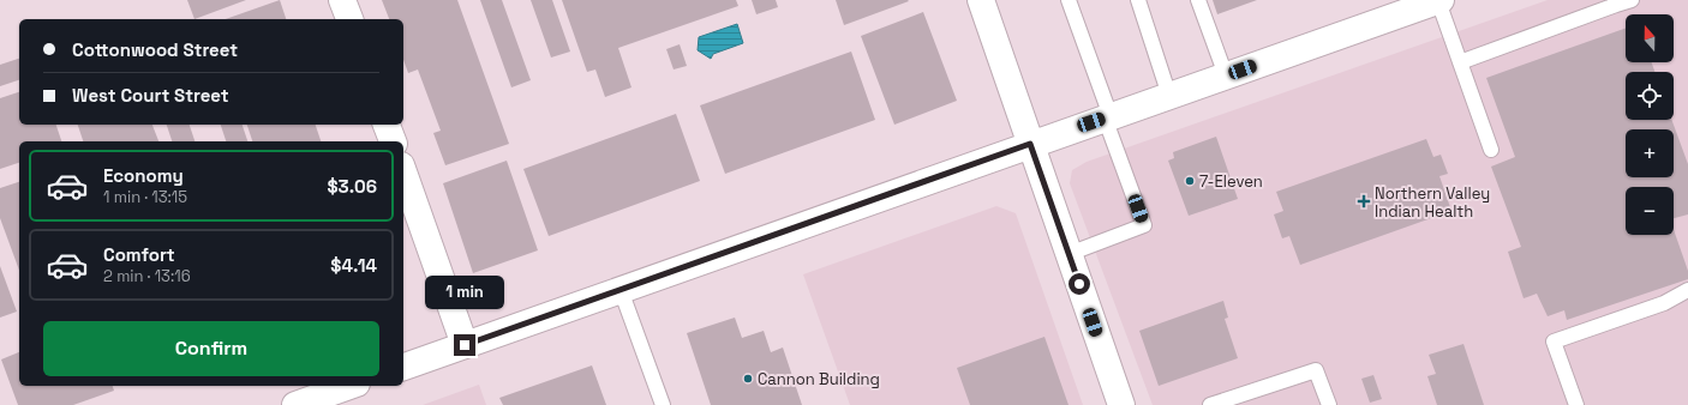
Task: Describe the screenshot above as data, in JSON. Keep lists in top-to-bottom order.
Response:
{
  "places": {
    "other": ["7-Eleven", "Cannon Building"],
    "health": ["Northern Valley Indian Health"]
  },
  "north": "top",
  "page": {
    "map_buttons": ["+", "−"],
    "banner": ["Cottonwood Street", "West Court Street"],
    "list": [
      {
        "name": "Economy",
        "note": "1 min · 13:15",
        "value": "$3.06"
      },
      {
        "name": "Comfort",
        "note": "2 min · 13:16",
        "value": "$4.14"
      }
    ],
    "bubble": "1 min",
    "buttons": "Confirm"
  }
}
